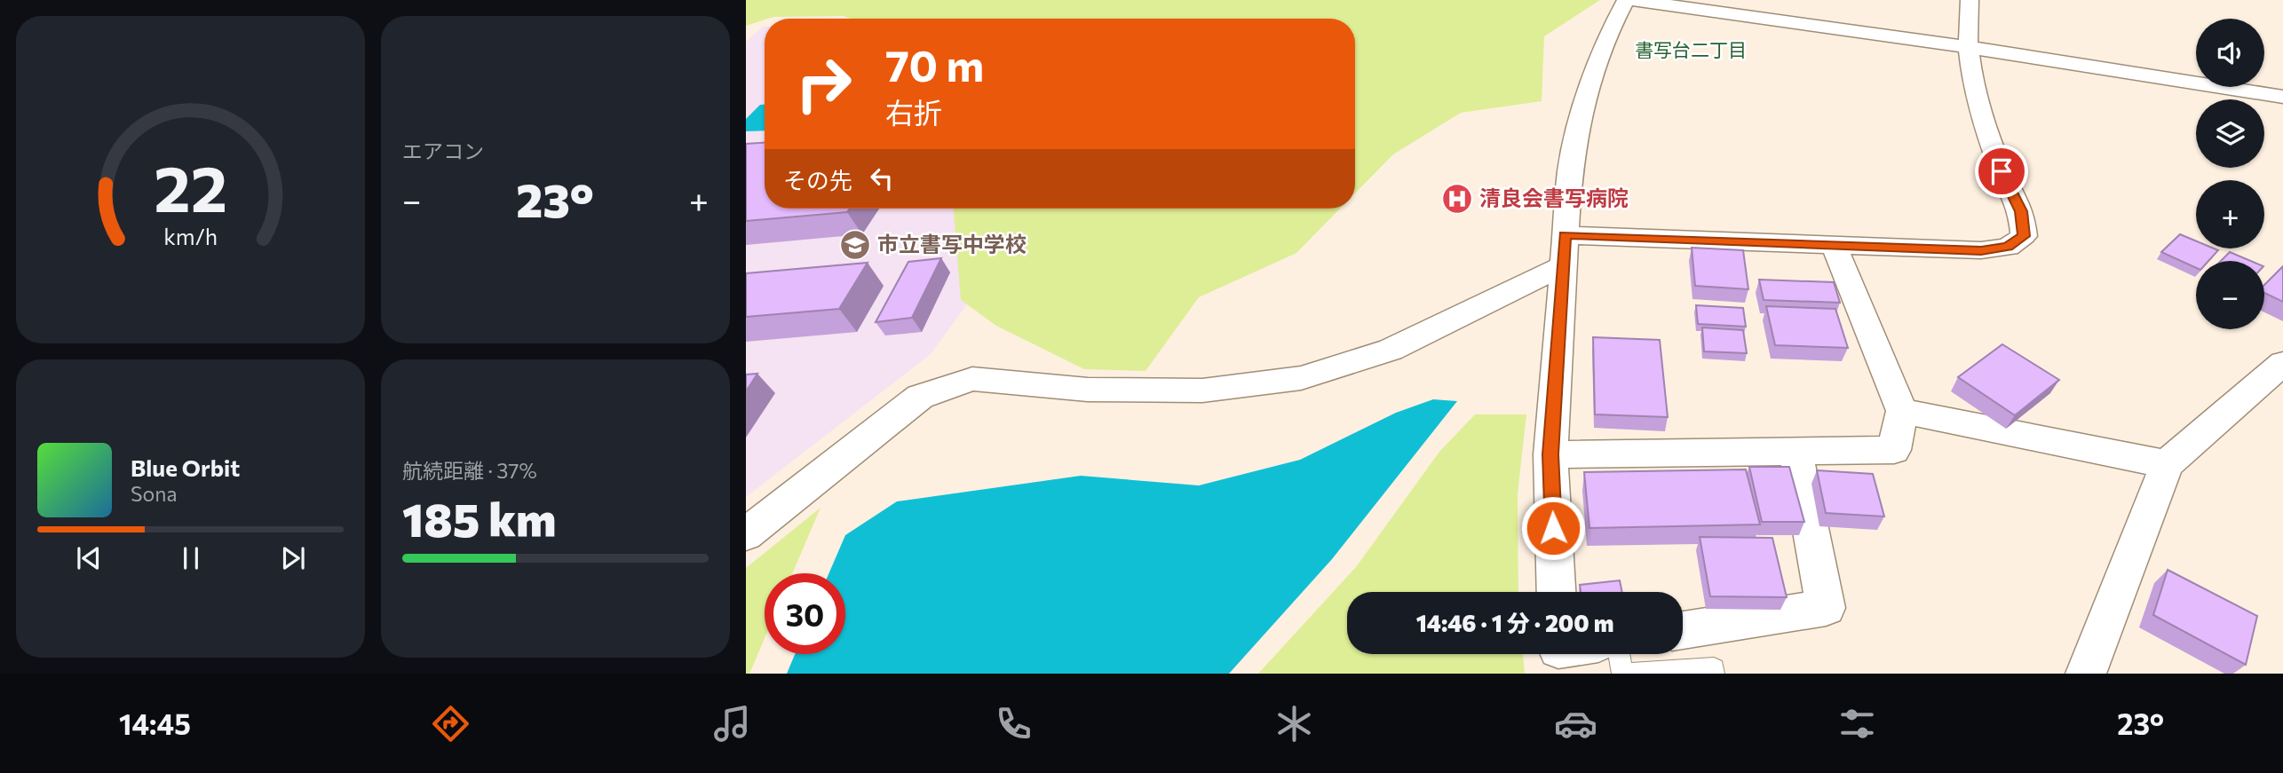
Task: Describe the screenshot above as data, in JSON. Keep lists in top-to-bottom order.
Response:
{
  "districts": ["書写台二丁目"],
  "places": {
    "hospital": ["清良会書写病院"],
    "school or university": ["市立書写中学校"]
  },
  "page": {
    "tile": [
      "エアコン",
      ["航続距離 · 37%", "185 km"]
    ],
    "map_buttons": ["+", "−"],
    "turn": ["70 m", "右折"],
    "then": "その先",
    "heat": ["−", "23°", "+"],
    "song": ["Blue Orbit", "Sona"],
    "limit": "30",
    "trip": "14:46 · 1 分 · 200 m",
    "tabs": ["14:45", "23°"],
    "gauge": ["22", "km/h"]
  }
}
